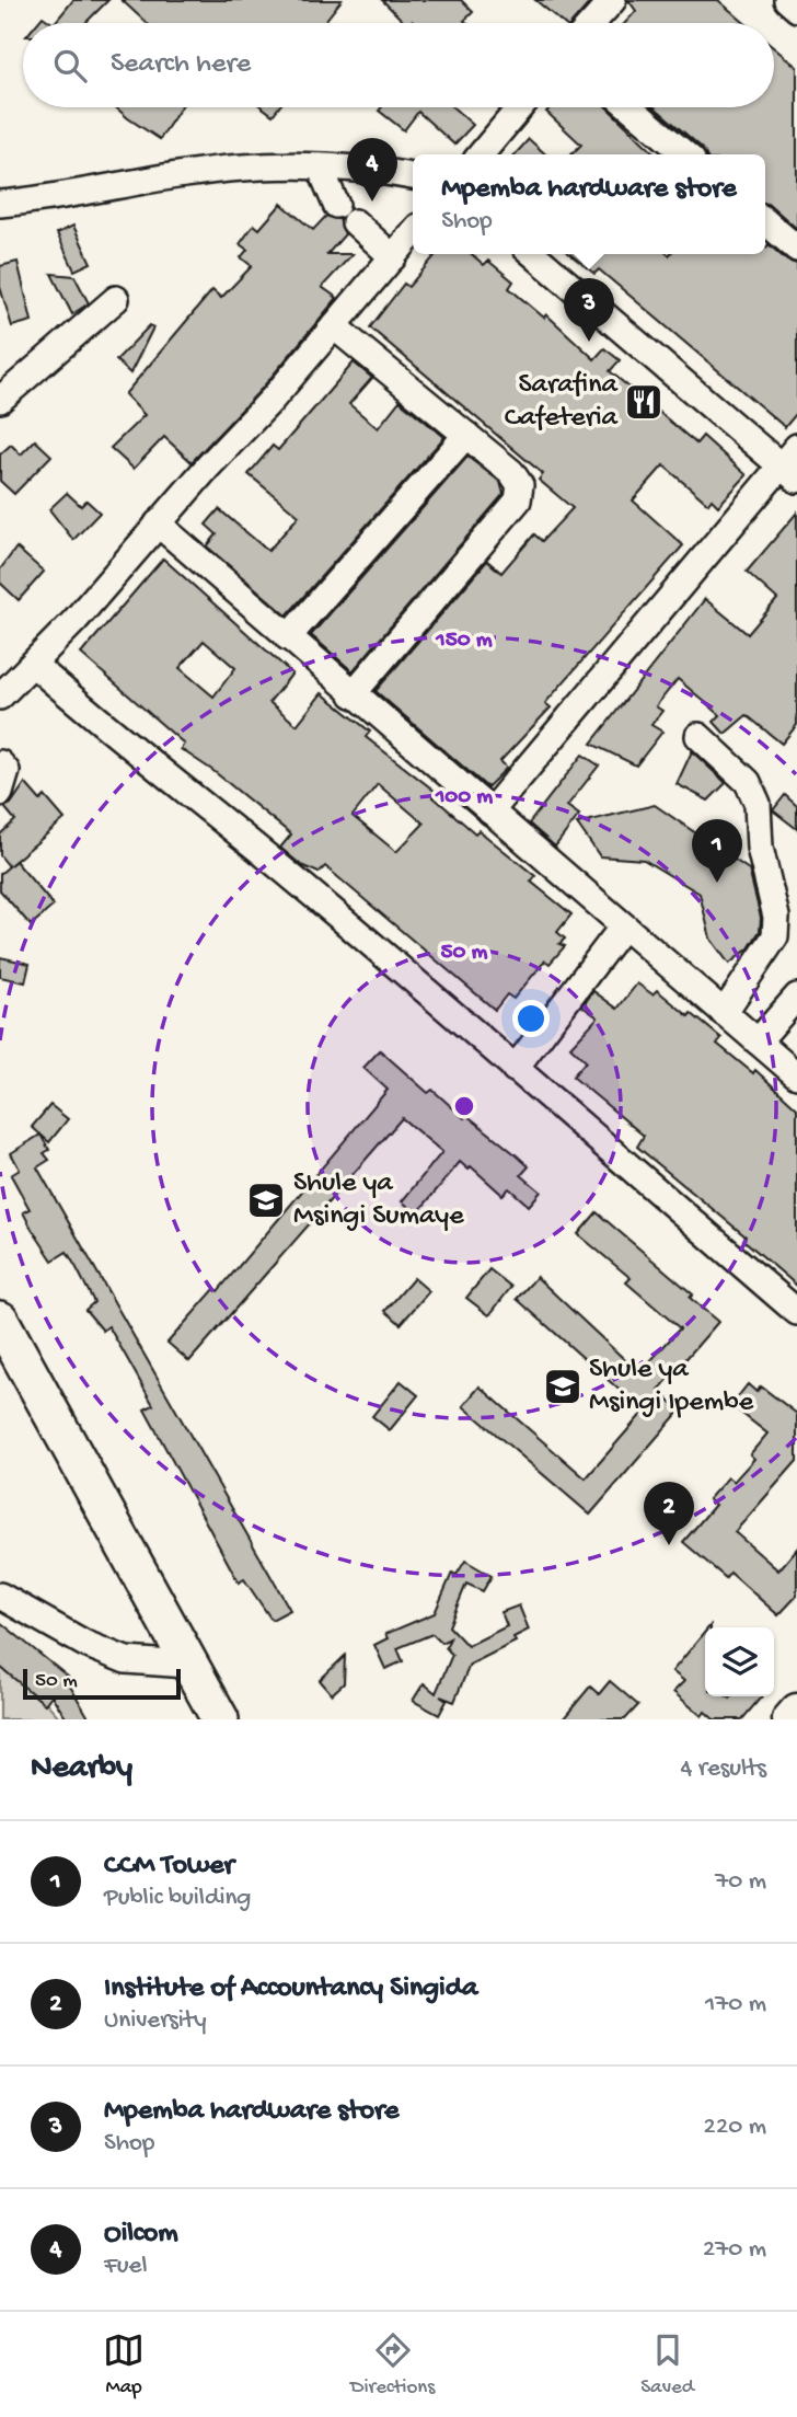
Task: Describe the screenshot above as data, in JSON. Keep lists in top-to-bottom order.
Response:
{
  "places": {
    "restaurant": ["Sarafina Cafeteria"],
    "school or university": ["Shule ya Msingi Sumaye", "Shule ya Msingi Ipembe"]
  },
  "scale_bar": "50 m",
  "page": {
    "search": "Search here",
    "pins": [
      "4",
      "3",
      "1",
      "2"
    ],
    "popup": ["Mpemba hardware store", "Shop"],
    "scale": "50 m",
    "heading": ["Nearby", "4 results"],
    "list": [
      {
        "mark": "1",
        "name": "CCM Tower",
        "note": "Public building",
        "value": "70 m"
      },
      {
        "mark": "2",
        "name": "Institute of Accountancy Singida",
        "note": "University",
        "value": "170 m"
      },
      {
        "mark": "3",
        "name": "Mpemba hardware store",
        "note": "Shop",
        "value": "220 m"
      },
      {
        "mark": "4",
        "name": "Oilcom",
        "note": "Fuel",
        "value": "270 m"
      }
    ],
    "nav": ["Map", "Directions", "Saved"]
  },
  "rings": ["150 m", "100 m", "50 m"]
}
